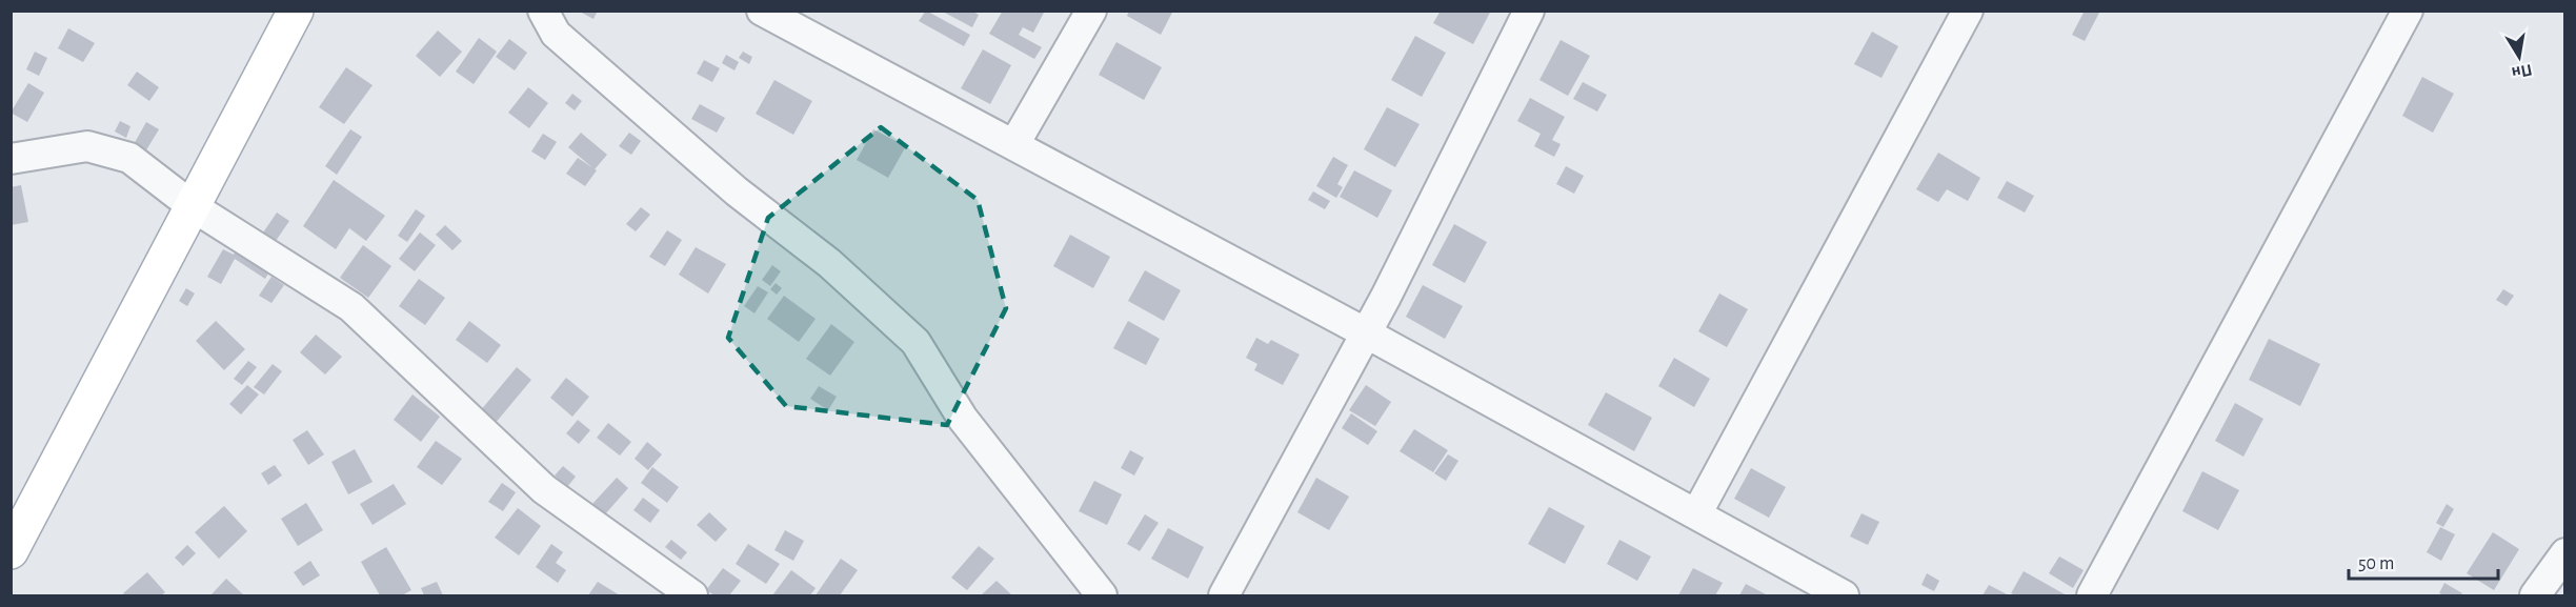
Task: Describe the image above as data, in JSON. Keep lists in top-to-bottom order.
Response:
{
  "scale_bar": "50 m",
  "north": "bottom"
}
